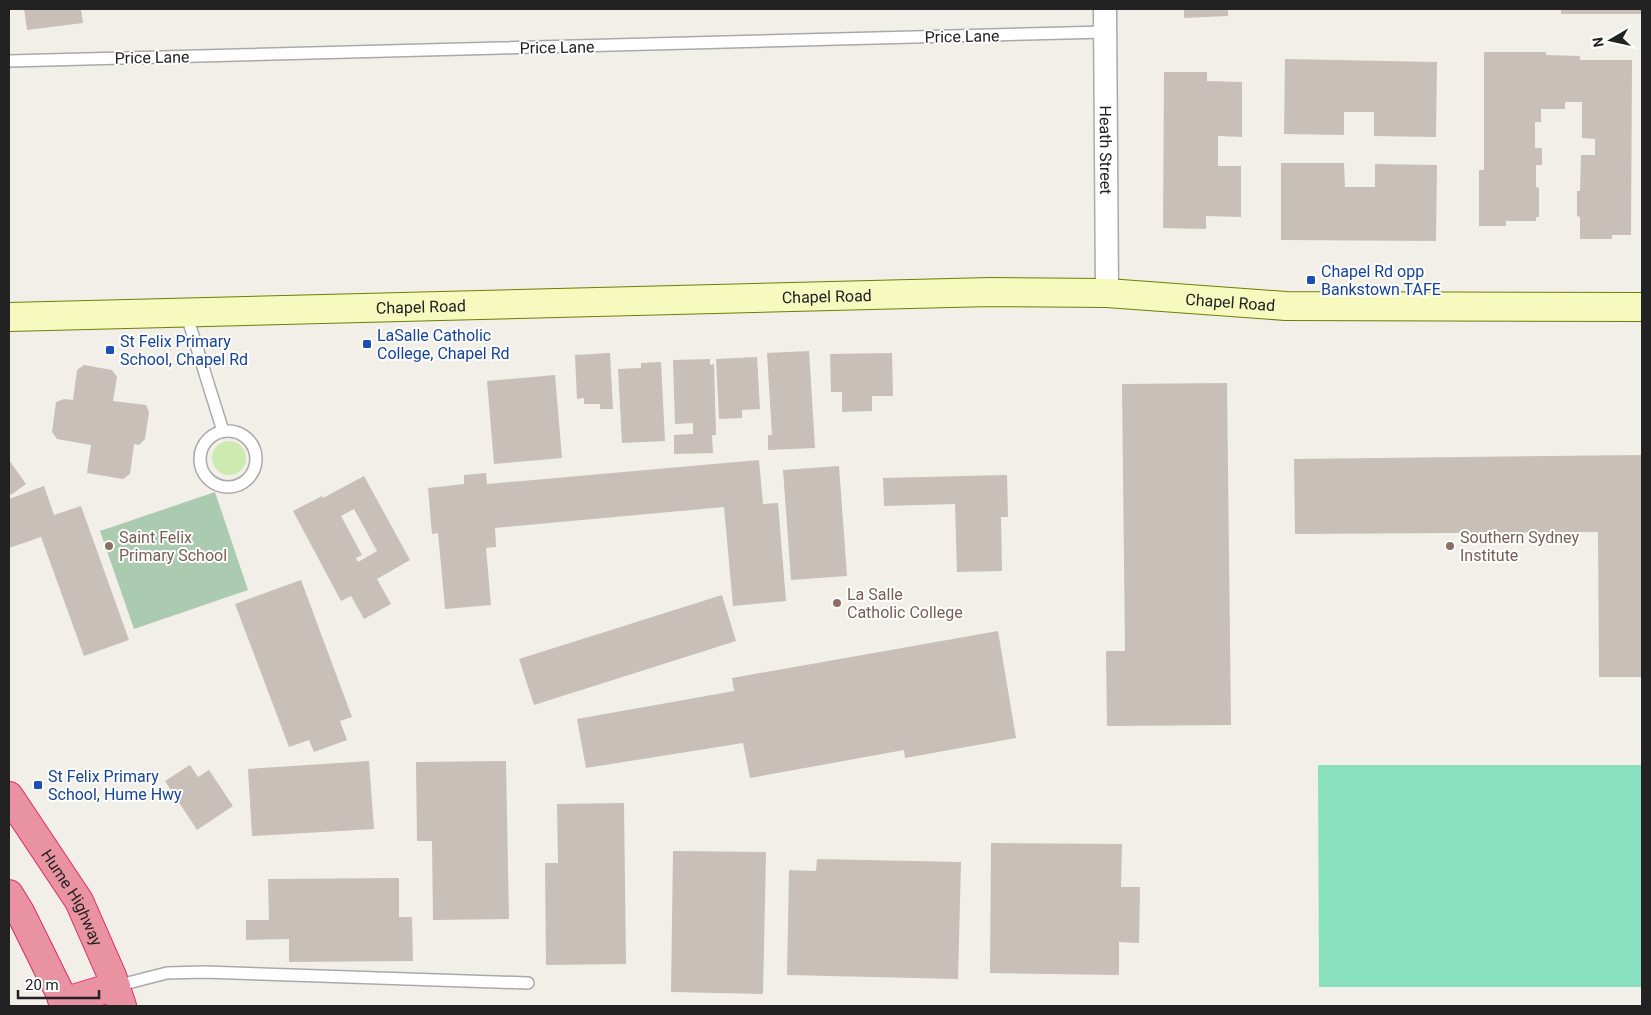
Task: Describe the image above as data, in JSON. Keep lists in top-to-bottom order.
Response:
{
  "streets": {
    "highway": ["Hume Highway"],
    "main road": ["Chapel Road"],
    "street": ["Heath Street"],
    "lane": ["Price Lane"]
  },
  "crossings": [
    ["Price Lane", "Heath Street"],
    ["Heath Street", "Chapel Road"]
  ],
  "places": {
    "transit": [
      "Chapel Rd opp Bankstown TAFE",
      "LaSalle Catholic College, Chapel Rd",
      "St Felix Primary School, Chapel Rd",
      "St Felix Primary School, Hume Hwy"
    ],
    "other": ["Saint Felix Primary School", "Southern Sydney Institute", "La Salle Catholic College"]
  },
  "scale_bar": "20 m",
  "north": "left"
}
